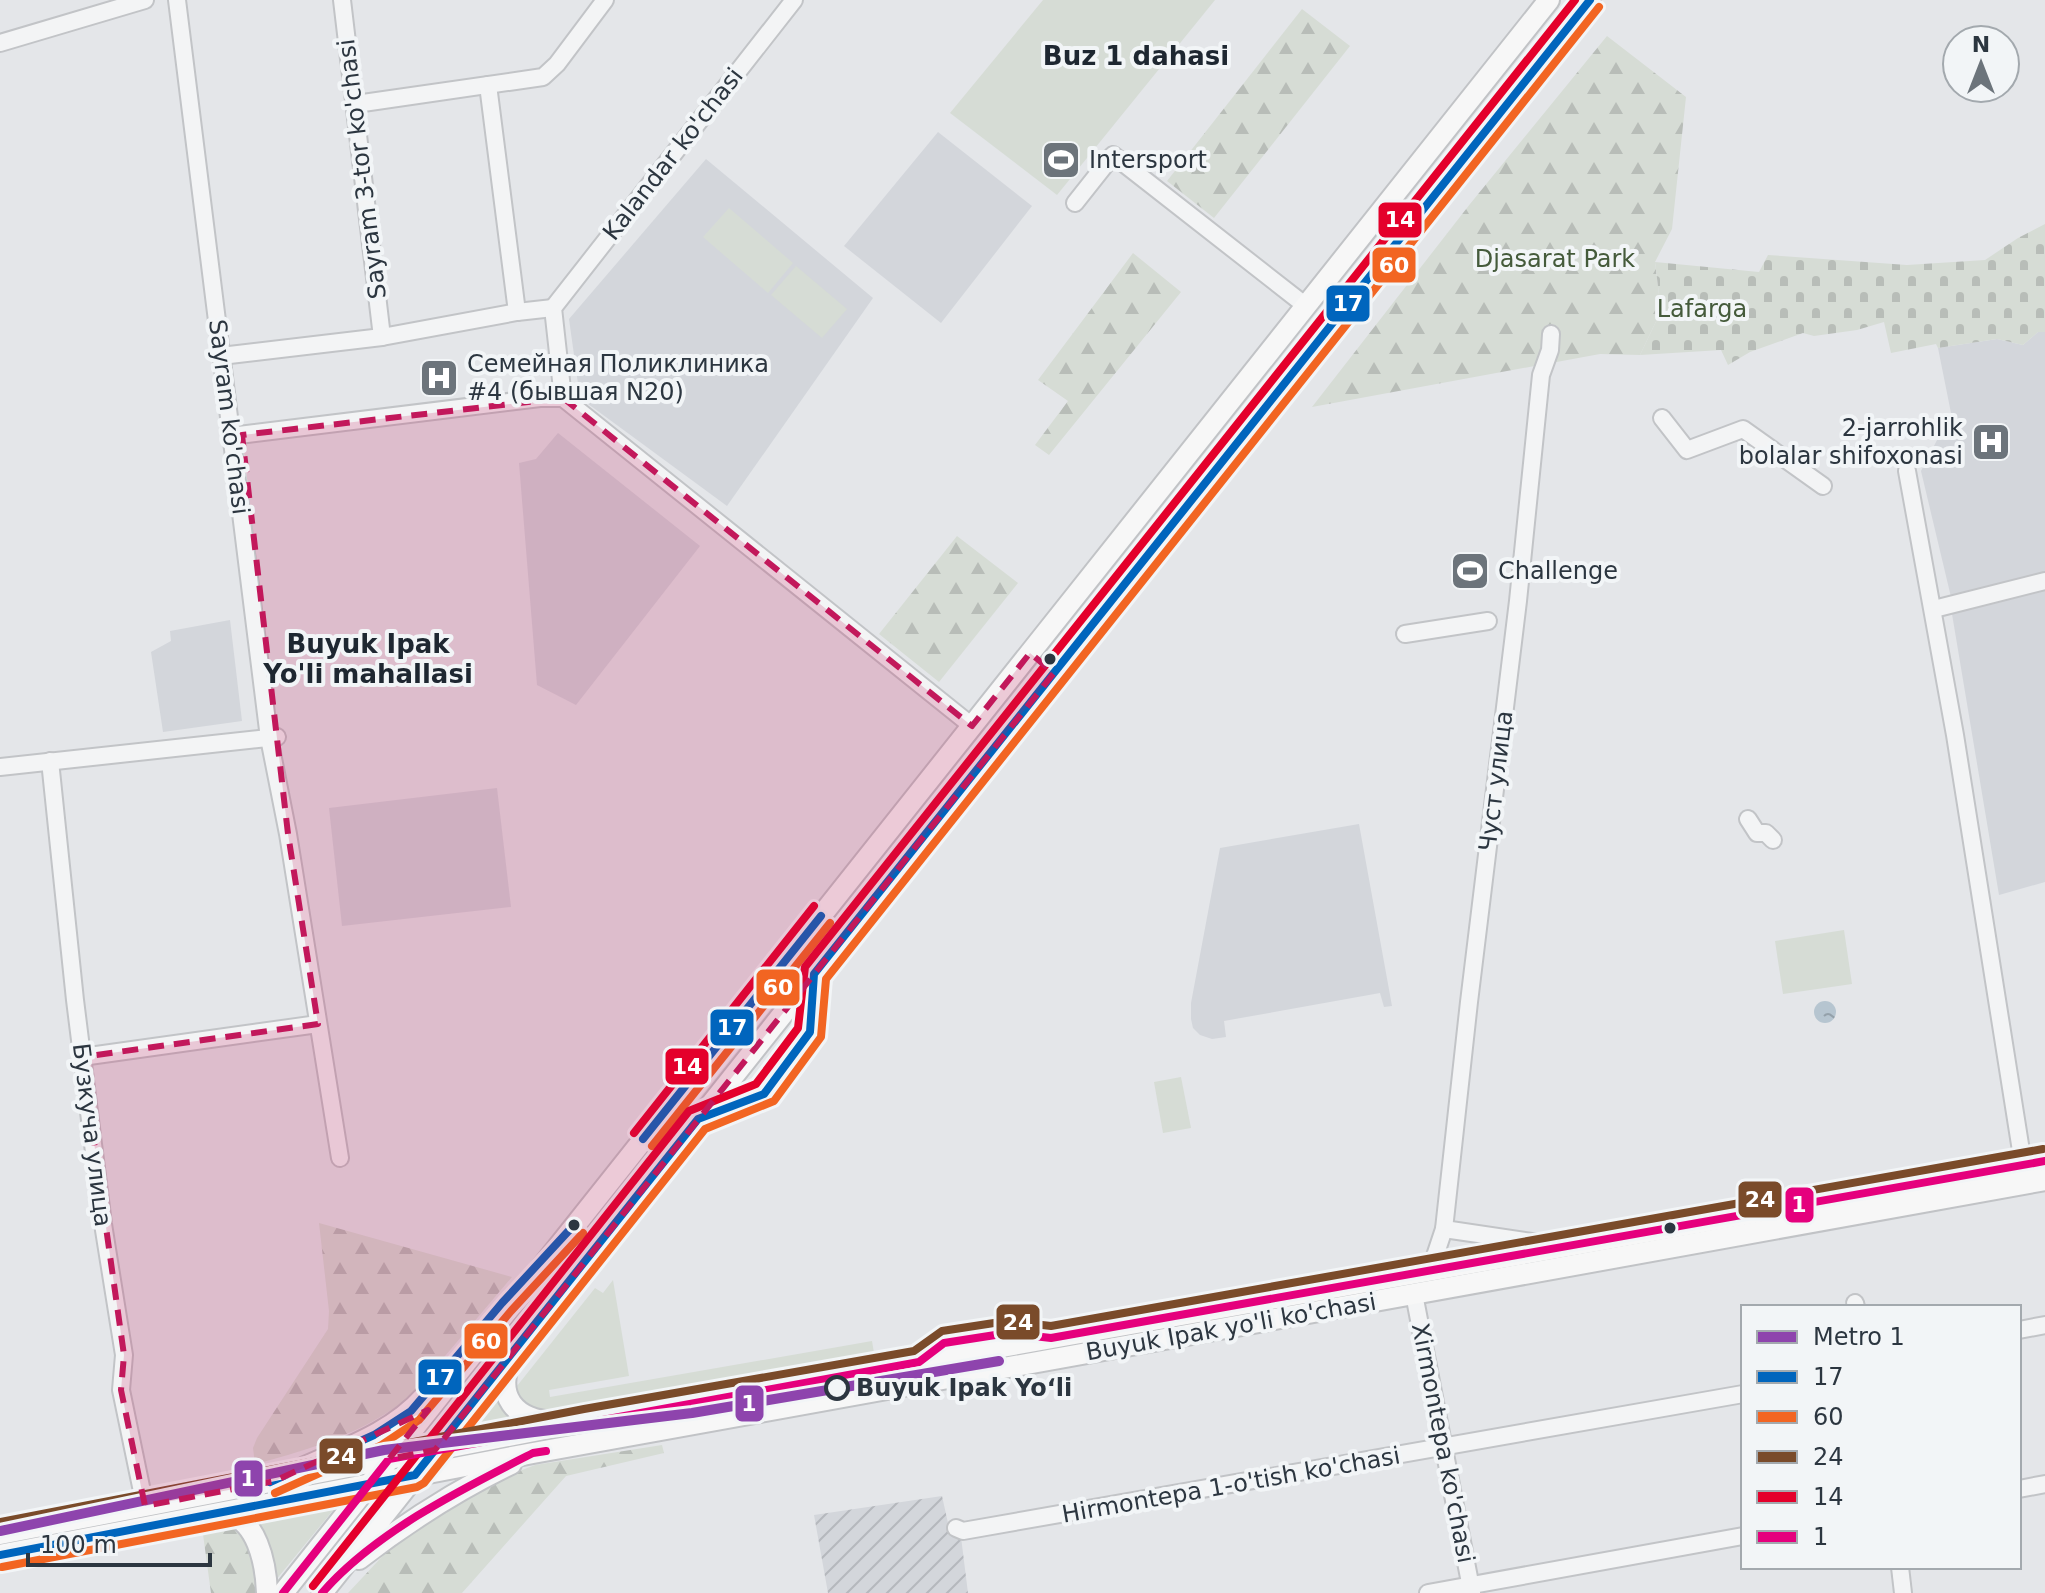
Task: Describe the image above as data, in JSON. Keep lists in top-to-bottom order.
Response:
{
  "streets": {
    "main road": ["Buyuk Ipak yo'li ko'chasi"],
    "street": [
      "Kalandar ko'chasi",
      "Sayram 3-tor ko'chasi",
      "Sayram ko'chasi",
      "Чуст улица",
      "Бузкуча улица",
      "Xirmontepa ko'chasi",
      "Hirmontepa 1-o'tish ko'chasi"
    ]
  },
  "crossings": [
    ["Чуст улица", "Buyuk Ipak yo'li ko'chasi"],
    ["Чуст улица", "Xirmontepa ko'chasi"],
    ["Buyuk Ipak yo'li ko'chasi", "Xirmontepa ko'chasi"],
    ["Xirmontepa ko'chasi", "Hirmontepa 1-o'tish ko'chasi"]
  ],
  "districts": ["Buz 1 dahasi", "Buyuk Ipak Yo'li mahallasi"],
  "parks": ["Djasarat Park", "Lafarga"],
  "places": {
    "sports": ["Intersport", "Challenge"],
    "hospital": ["Семейная Поликлиника #4 (бывшая N20)", "2-jarrohlik bolalar shifoxonasi"],
    "other": ["Buyuk Ipak Yoʻli"]
  },
  "lines": [
    "transit line 17",
    "transit line 14",
    "transit line 60",
    "transit line 24",
    "transit line 1",
    "metro line 1"
  ],
  "legend": [
    "Metro 1",
    "17",
    "60",
    "24",
    "14",
    "1"
  ],
  "scale_bar": "100 m",
  "north": "top"
}
